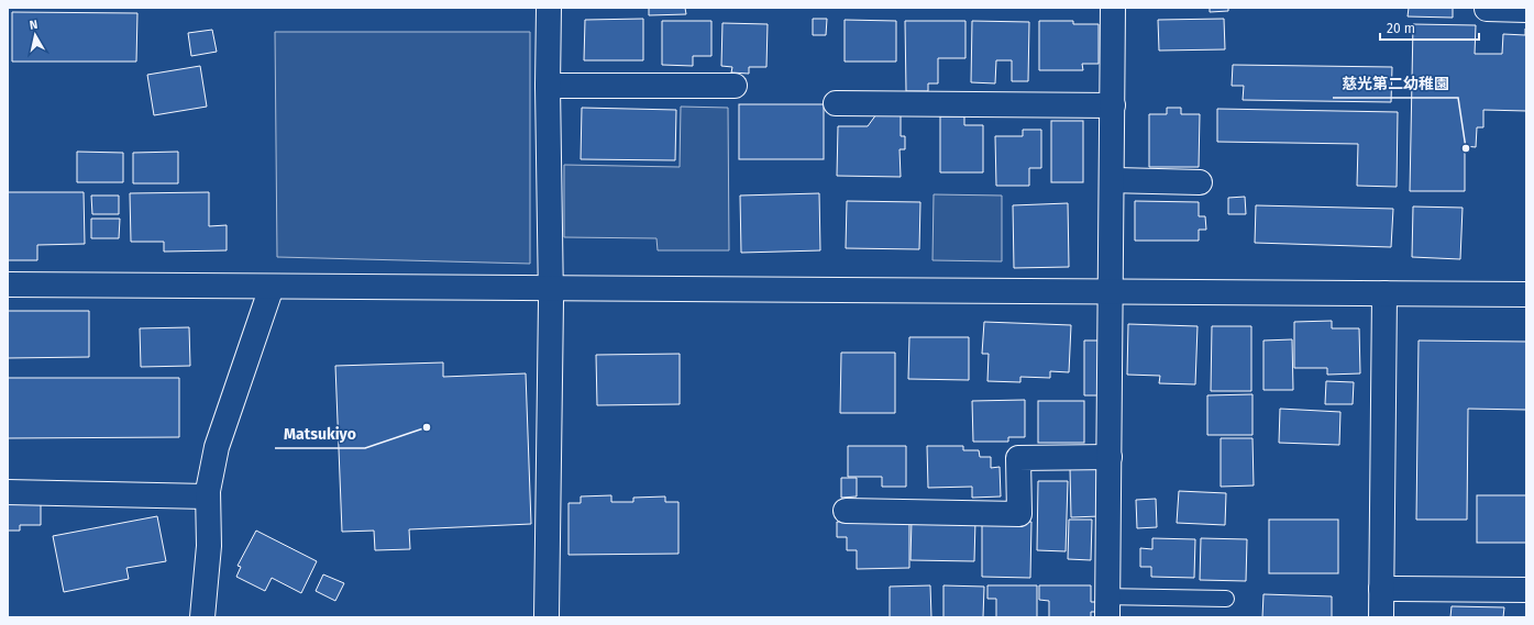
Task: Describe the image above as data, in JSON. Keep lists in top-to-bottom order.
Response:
{
  "places": ["慈光第二幼稚園", "Matsukiyo"],
  "scale_bar": "20 m",
  "north": "top"
}
